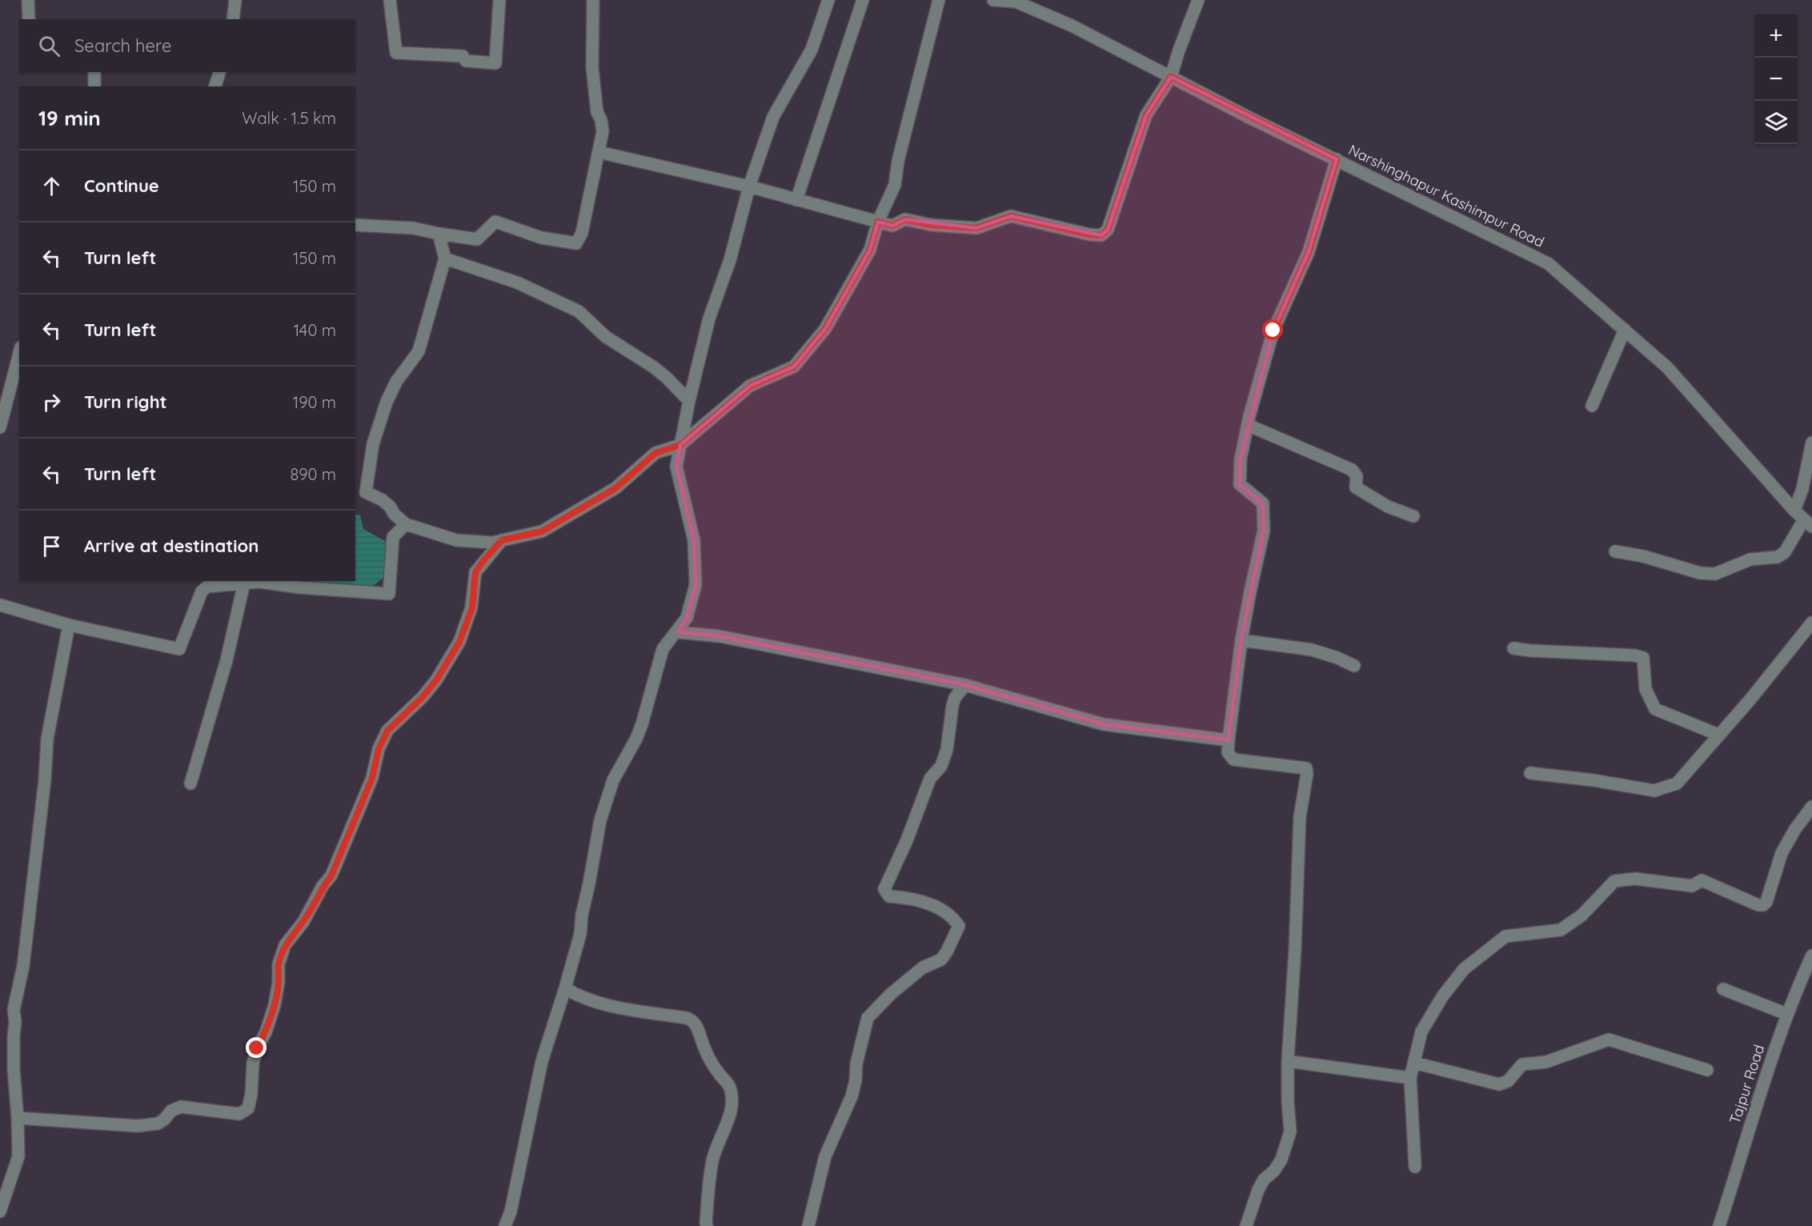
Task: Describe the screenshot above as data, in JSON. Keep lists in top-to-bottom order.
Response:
{
  "streets": {
    "street": ["Narshinghapur Kashimpur Road", "Tajpur Road"]
  },
  "page": {
    "map_buttons": ["+", "−"],
    "search": "Search here",
    "heading": ["19 min", "Walk · 1.5 km"],
    "list": [
      ["Continue", "150 m"],
      ["Turn left", "150 m"],
      ["Turn left", "140 m"],
      ["Turn right", "190 m"],
      ["Turn left", "890 m"],
      "Arrive at destination"
    ]
  }
}
